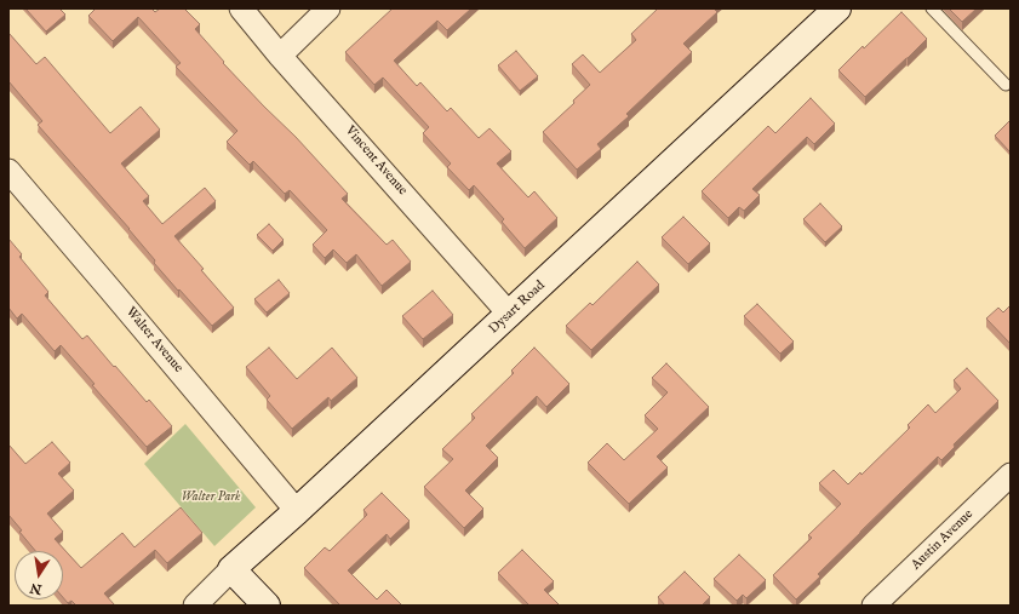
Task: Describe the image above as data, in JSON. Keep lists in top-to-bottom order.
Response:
{
  "streets": {
    "street": [
      "Vincent Avenue",
      "Dysart Road",
      "Walter Avenue",
      "Austin Avenue"
    ]
  },
  "crossings": [
    ["Vincent Avenue", "Dysart Road"],
    ["Dysart Road", "Walter Avenue"]
  ],
  "parks": ["Walter Park"],
  "north": "bottom"
}
